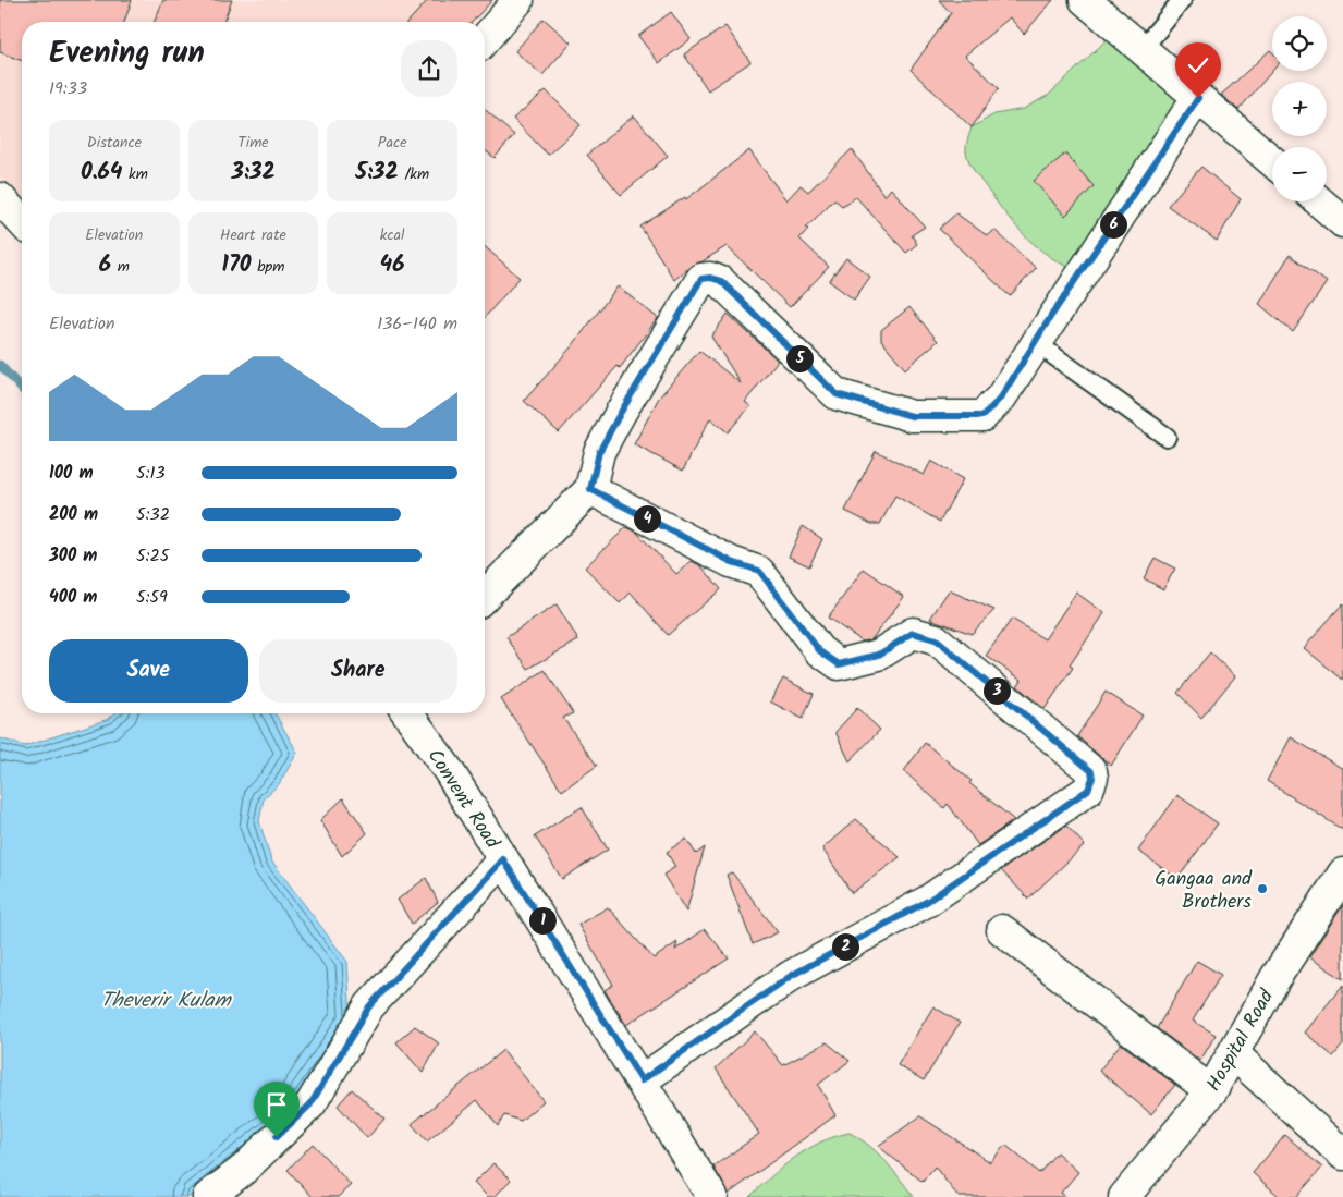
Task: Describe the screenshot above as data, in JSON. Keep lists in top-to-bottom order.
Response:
{
  "streets": {
    "street": ["Convent Road", "Hospital Road"]
  },
  "water": ["Theverir Kulam"],
  "places": ["Gangaa and Brothers"],
  "page": {
    "map_buttons": ["+", "−"],
    "heading": ["Evening run", "19:33"],
    "stats": [
      ["Distance", "0.64 km"],
      ["Time", "3:32"],
      ["Pace", "5:32 /km"],
      ["Elevation", "6 m"],
      ["Heart rate", "170 bpm"],
      ["kcal", "46"]
    ],
    "pins": [
      "6",
      "5",
      "4",
      "3",
      "1",
      "2"
    ],
    "chart": ["Elevation", "136–140 m"],
    "list": [
      {
        "name": "100 m",
        "note": "5:13"
      },
      {
        "name": "200 m",
        "note": "5:32"
      },
      {
        "name": "300 m",
        "note": "5:25"
      },
      {
        "name": "400 m",
        "note": "5:59"
      }
    ],
    "buttons": ["Save", "Share"]
  }
}
